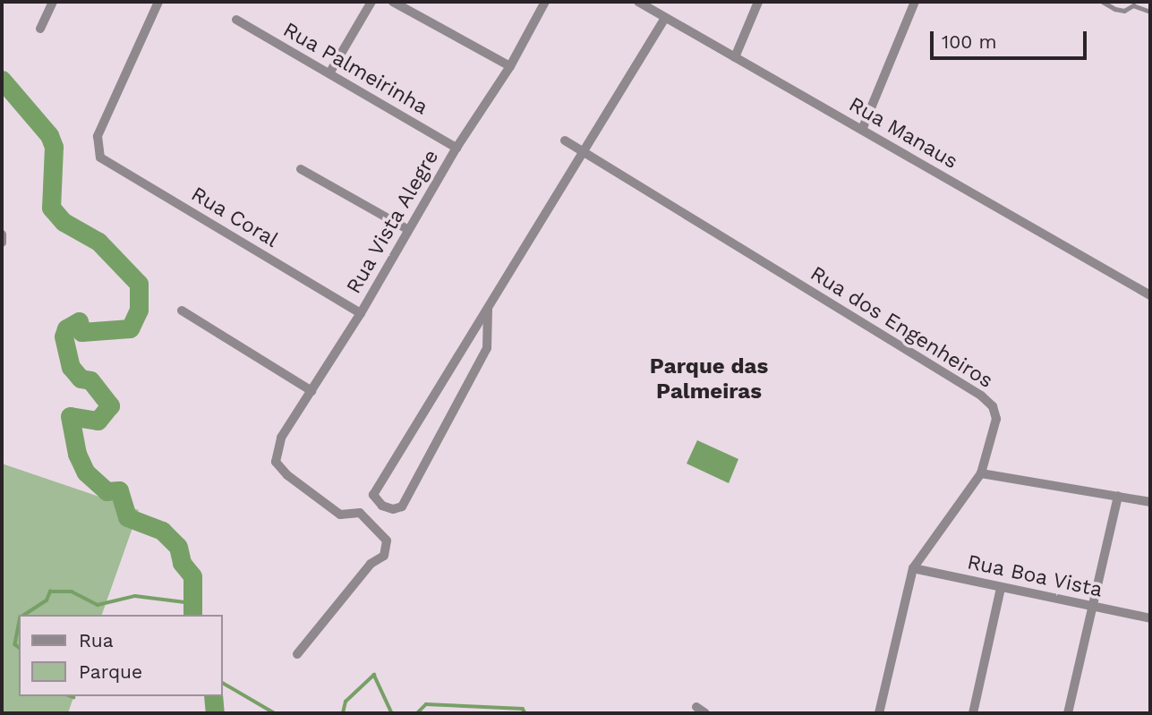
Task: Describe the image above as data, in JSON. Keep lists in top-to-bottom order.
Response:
{
  "streets": {
    "street": [
      "Rua Palmeirinha",
      "Rua Manaus",
      "Rua Coral",
      "Rua Vista Alegre",
      "Rua dos Engenheiros",
      "Rua Boa Vista"
    ]
  },
  "crossings": [
    ["Rua Palmeirinha", "Rua Vista Alegre"],
    ["Rua Coral", "Rua Vista Alegre"]
  ],
  "districts": ["Parque das Palmeiras"],
  "legend": ["Rua", "Parque"],
  "scale_bar": "100 m"
}
